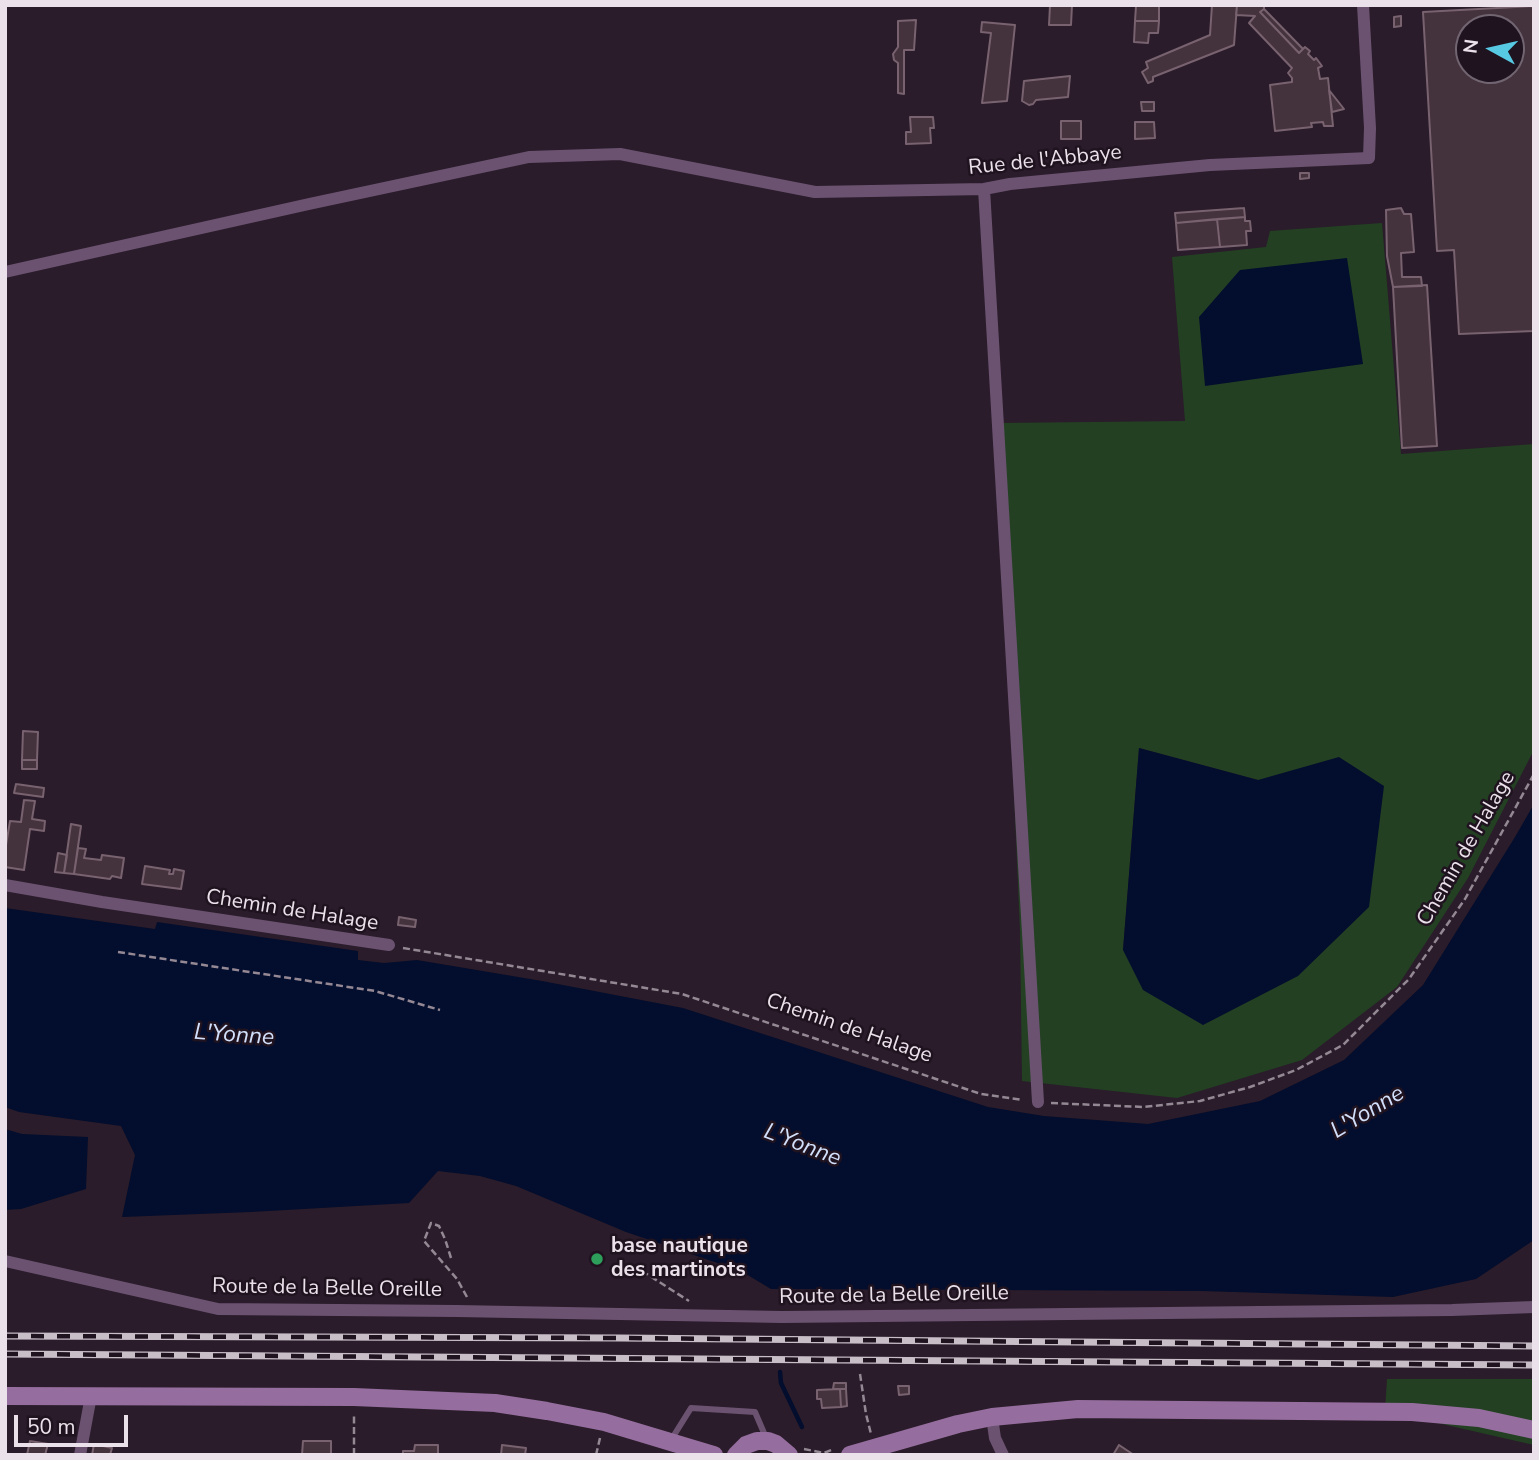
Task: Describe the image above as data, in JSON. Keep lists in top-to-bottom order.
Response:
{
  "streets": {
    "street": ["Rue de l'Abbaye", "Chemin de Halage", "Route de la Belle Oreille"]
  },
  "water": ["L'Yonne"],
  "places": ["base nautique des martinots"],
  "scale_bar": "50 m",
  "north": "left"
}
